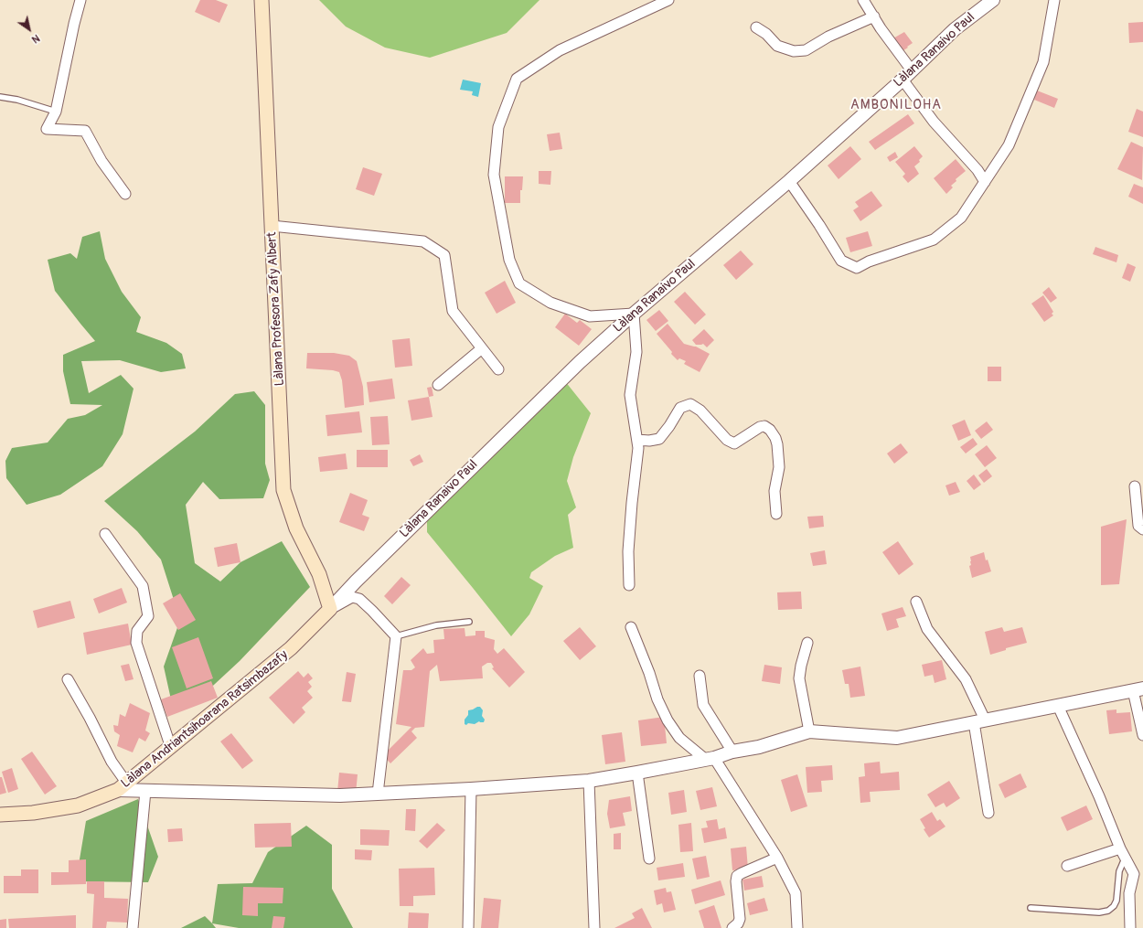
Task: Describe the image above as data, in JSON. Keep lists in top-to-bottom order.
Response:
{
  "streets": {
    "main road": ["Làlana Profesora Zafy Albert", "Làlana Andriantsihoarana Ratsimbazafy"],
    "street": ["Làlana Ranaivo Paul"]
  },
  "crossings": [
    ["Làlana Ranaivo Paul", "Làlana Profesora Zafy Albert"],
    ["Làlana Ranaivo Paul", "Làlana Andriantsihoarana Ratsimbazafy"],
    ["Làlana Profesora Zafy Albert", "Làlana Andriantsihoarana Ratsimbazafy"]
  ],
  "districts": ["AMBONILOHA"],
  "north": "bottom right"
}
